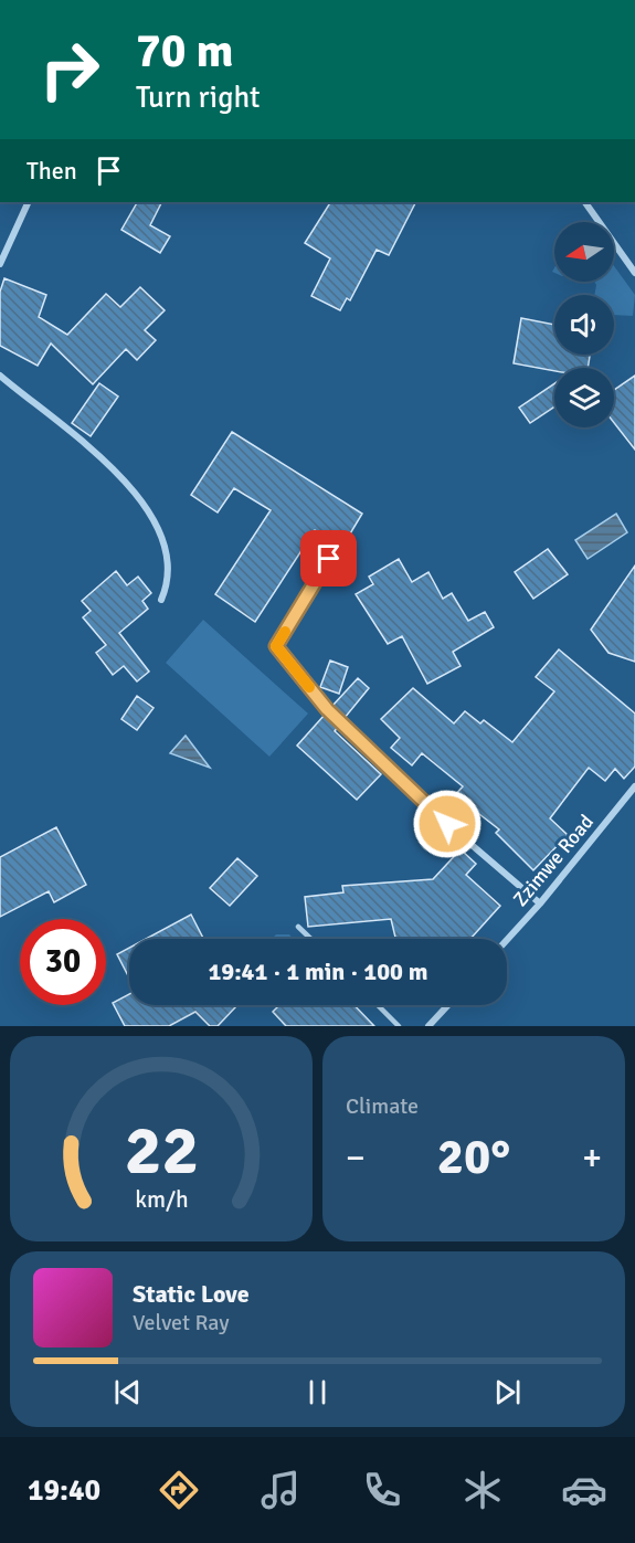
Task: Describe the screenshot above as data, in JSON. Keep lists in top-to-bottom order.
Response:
{
  "streets": {
    "street": ["Zzimwe Road"]
  },
  "north": "left",
  "page": {
    "turn": ["70 m", "Turn right"],
    "then": "Then",
    "limit": "30",
    "trip": "19:41 · 1 min · 100 m",
    "tile": "Climate",
    "heat": ["−", "20°", "+"],
    "song": ["Static Love", "Velvet Ray"],
    "tabs": "19:40",
    "gauge": ["22", "km/h"]
  }
}
